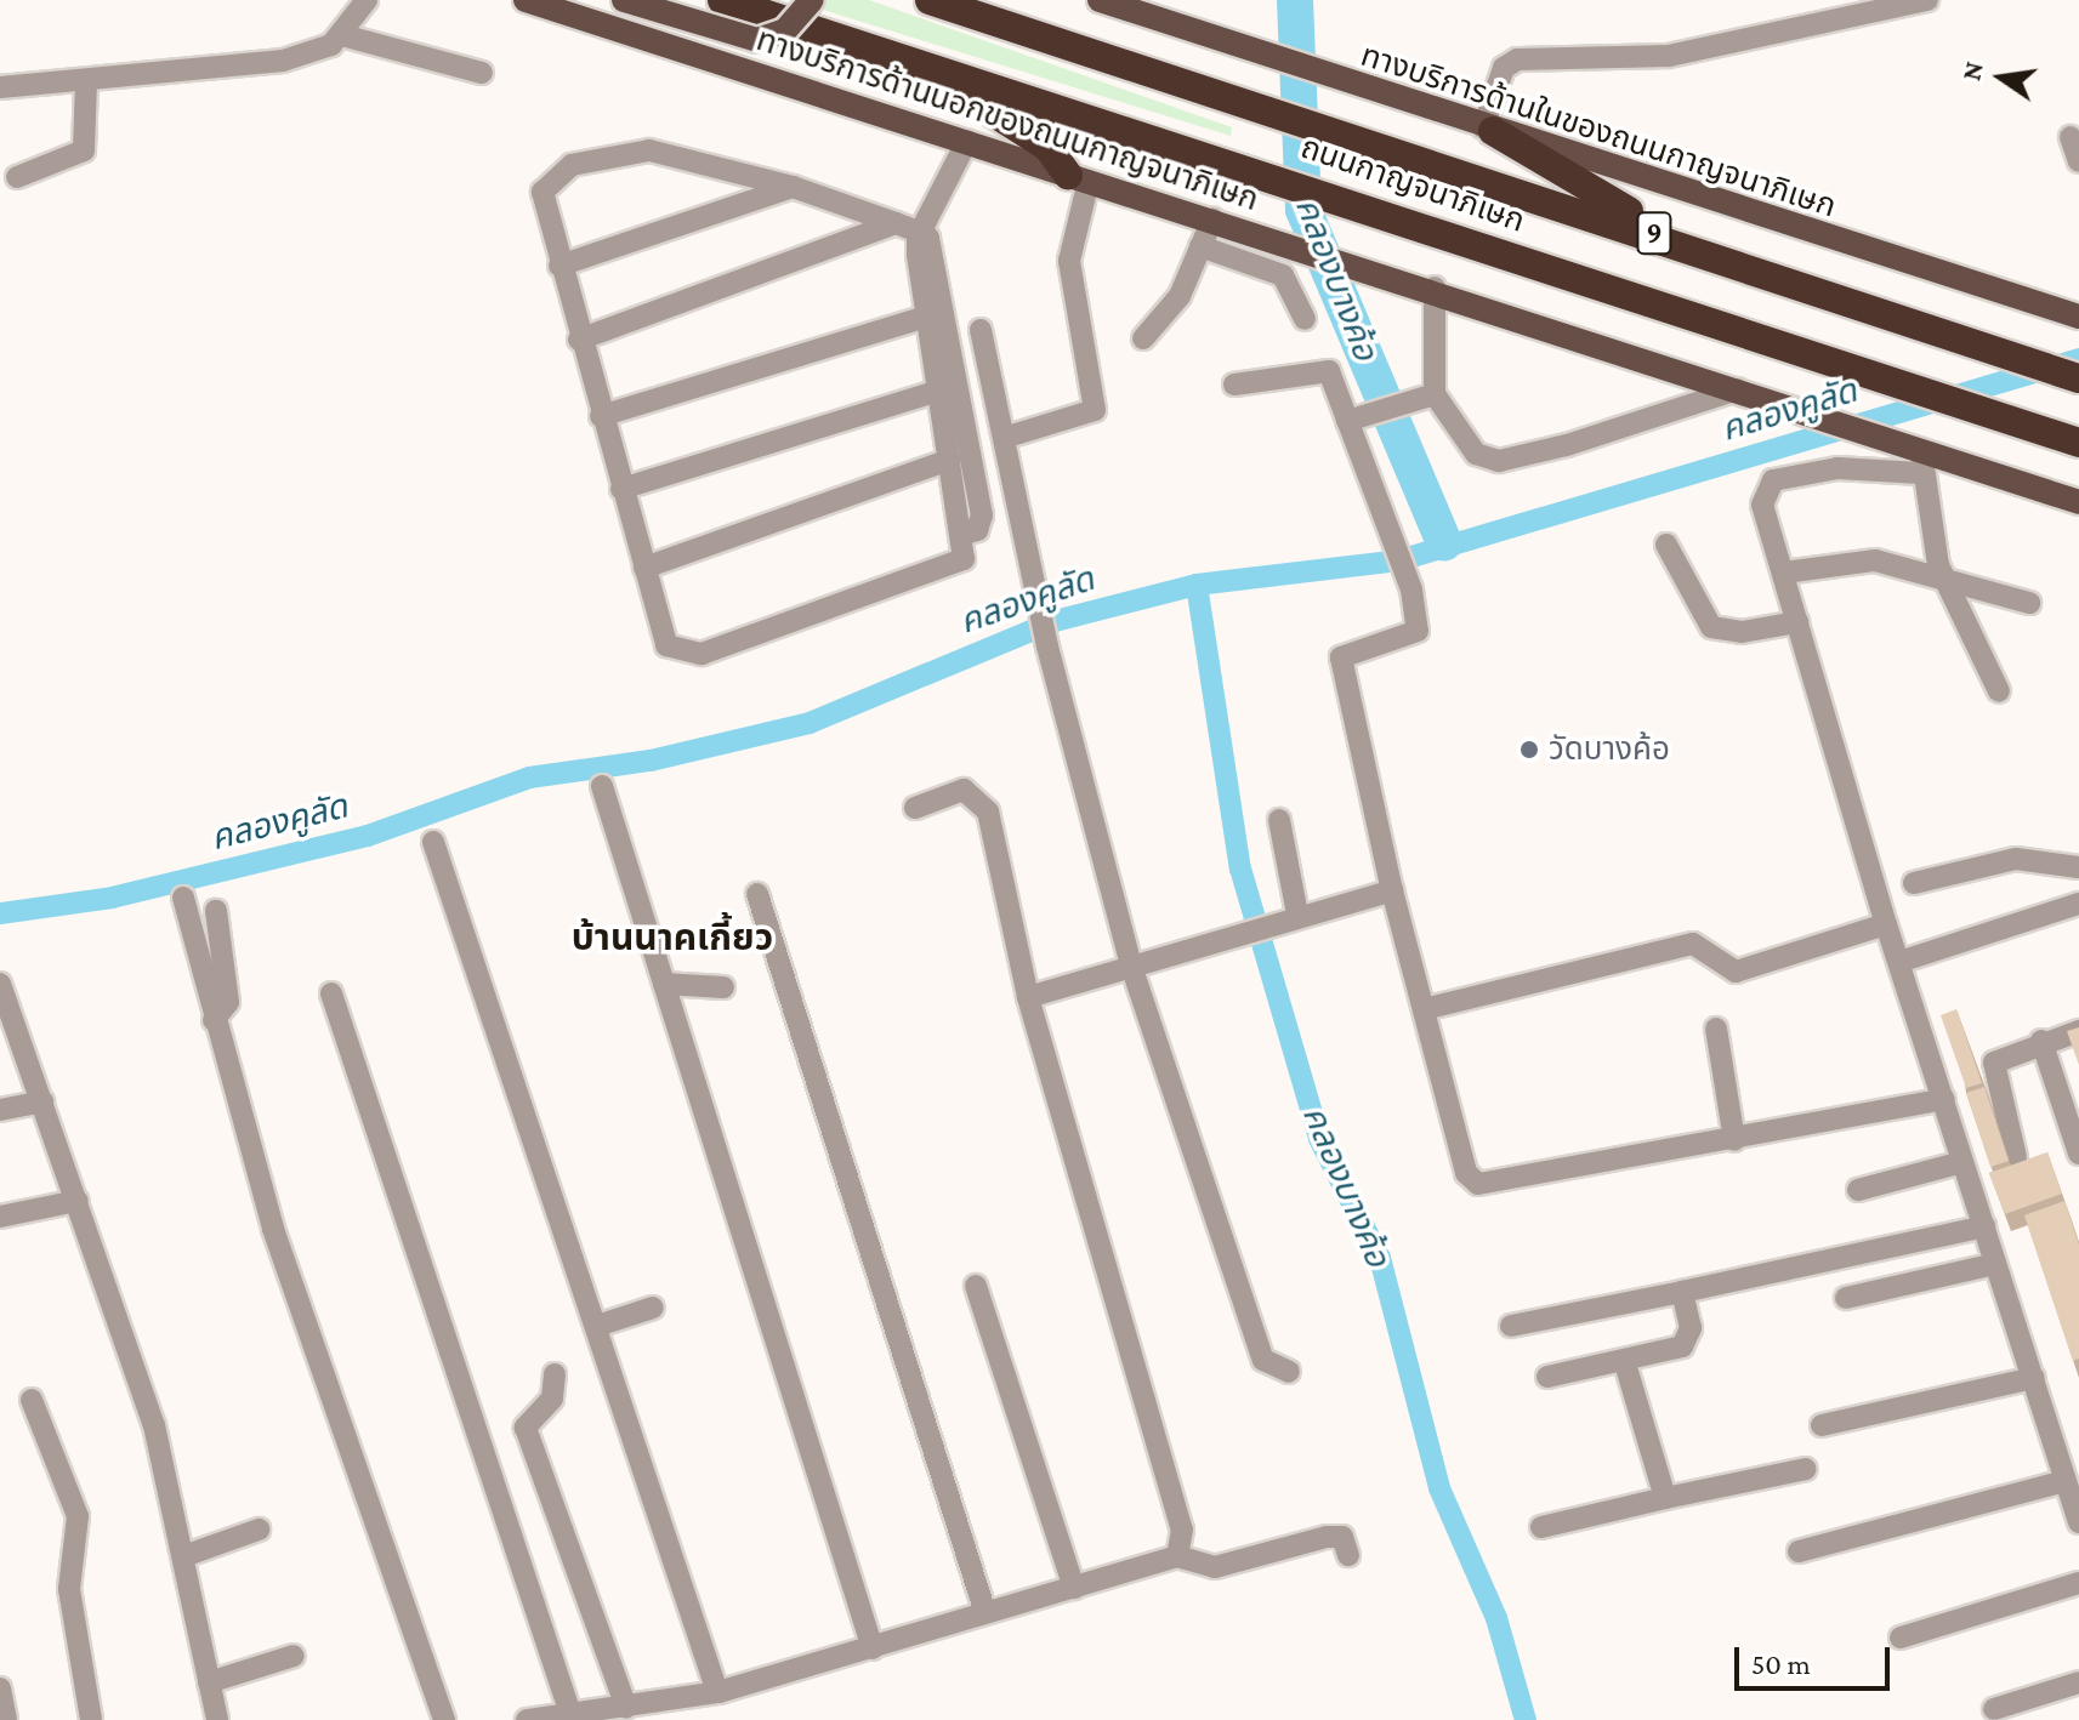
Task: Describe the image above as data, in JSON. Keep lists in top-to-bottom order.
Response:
{
  "streets": {
    "highway": ["ถนนกาญจนาภิเษก", "9"],
    "main road": ["ทางบริการด้านนอกของถนนกาญจนาภิเษก", "ทางบริการด้านในของถนนกาญจนาภิเษก"]
  },
  "districts": ["บ้านนาคเกี้ยว"],
  "water": ["คลองบางค้อ", "คลองคูลัด"],
  "places": ["วัดบางค้อ"],
  "scale_bar": "50 m",
  "north": "left"
}
